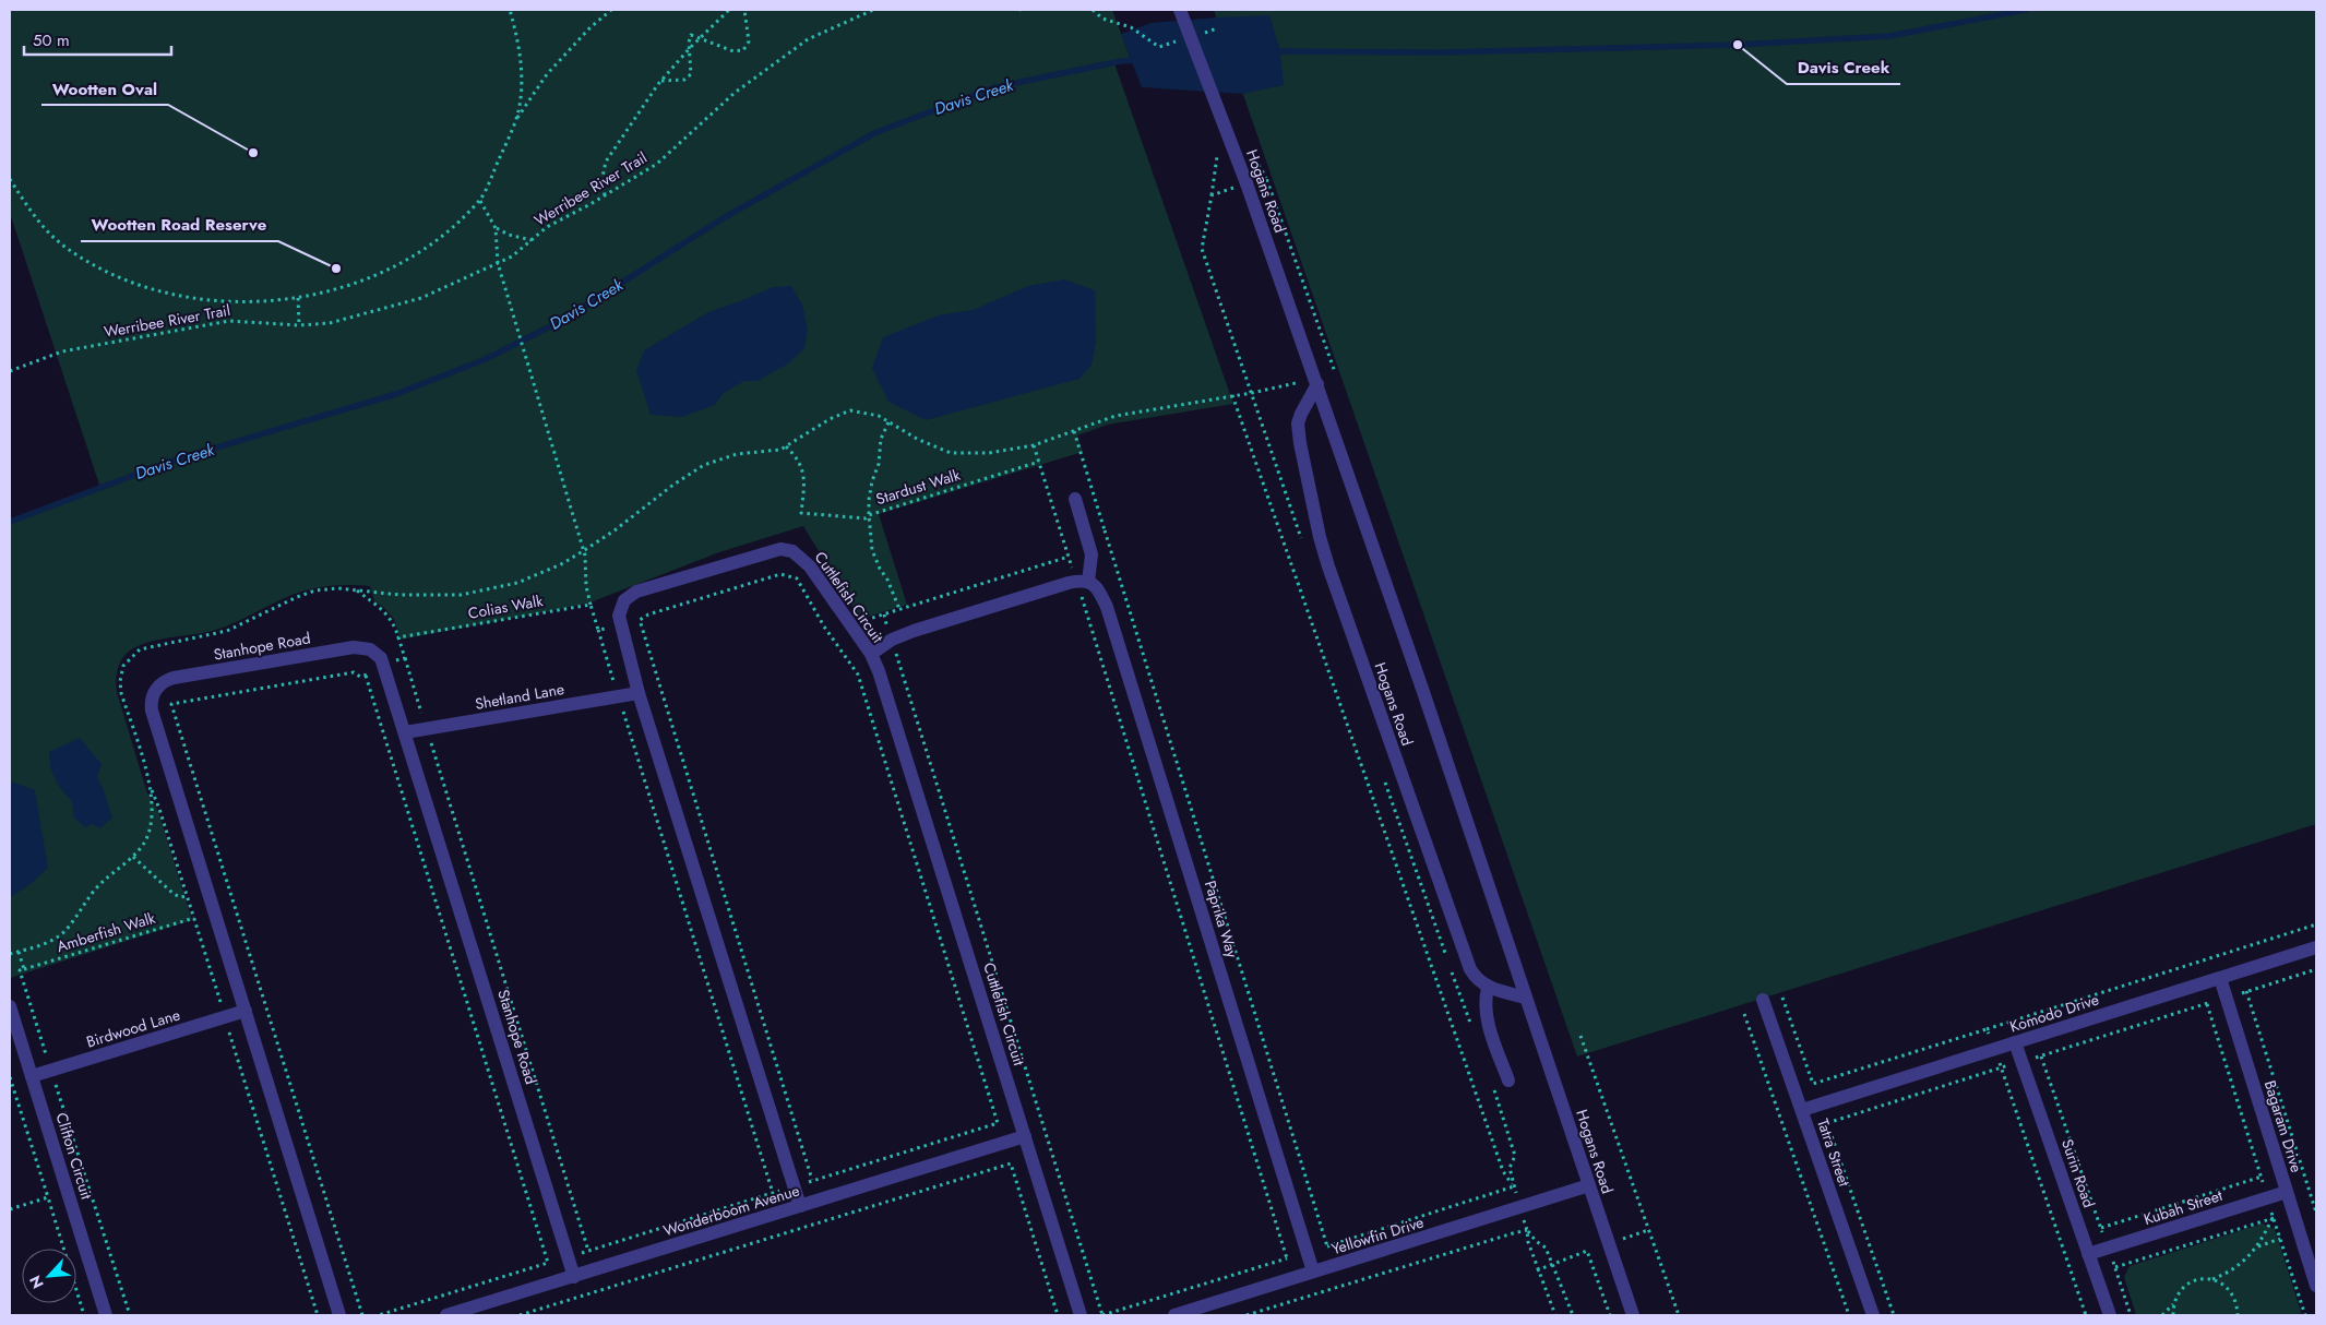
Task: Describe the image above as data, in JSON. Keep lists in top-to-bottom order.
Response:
{
  "streets": {
    "street": [
      "Hogans Road",
      "Cuttlefish Circuit",
      "Stanhope Road",
      "Shetland Lane",
      "Paprika Way",
      "Komodo Drive",
      "Birdwood Lane",
      "Bagaram Drive",
      "Tatra Street",
      "Clifton Circuit",
      "Surin Road",
      "Kubah Street",
      "Wonderboom Avenue",
      "Yellowfin Drive"
    ],
    "path": [
      "Werribee River Trail",
      "Stardust Walk",
      "Colias Walk",
      "Amberfish Walk"
    ]
  },
  "crossings": [
    ["Hogans Road", "Yellowfin Drive"],
    ["Cuttlefish Circuit", "Wonderboom Avenue"],
    ["Stanhope Road", "Shetland Lane"],
    ["Stanhope Road", "Birdwood Lane"],
    ["Stanhope Road", "Wonderboom Avenue"],
    ["Paprika Way", "Yellowfin Drive"],
    ["Komodo Drive", "Bagaram Drive"],
    ["Komodo Drive", "Tatra Street"],
    ["Komodo Drive", "Surin Road"],
    ["Birdwood Lane", "Clifton Circuit"],
    ["Bagaram Drive", "Kubah Street"],
    ["Surin Road", "Kubah Street"]
  ],
  "water": ["Davis Creek"],
  "places": ["Davis Creek", "Wootten Oval", "Wootten Road Reserve"],
  "scale_bar": "50 m",
  "north": "bottom left"
}
